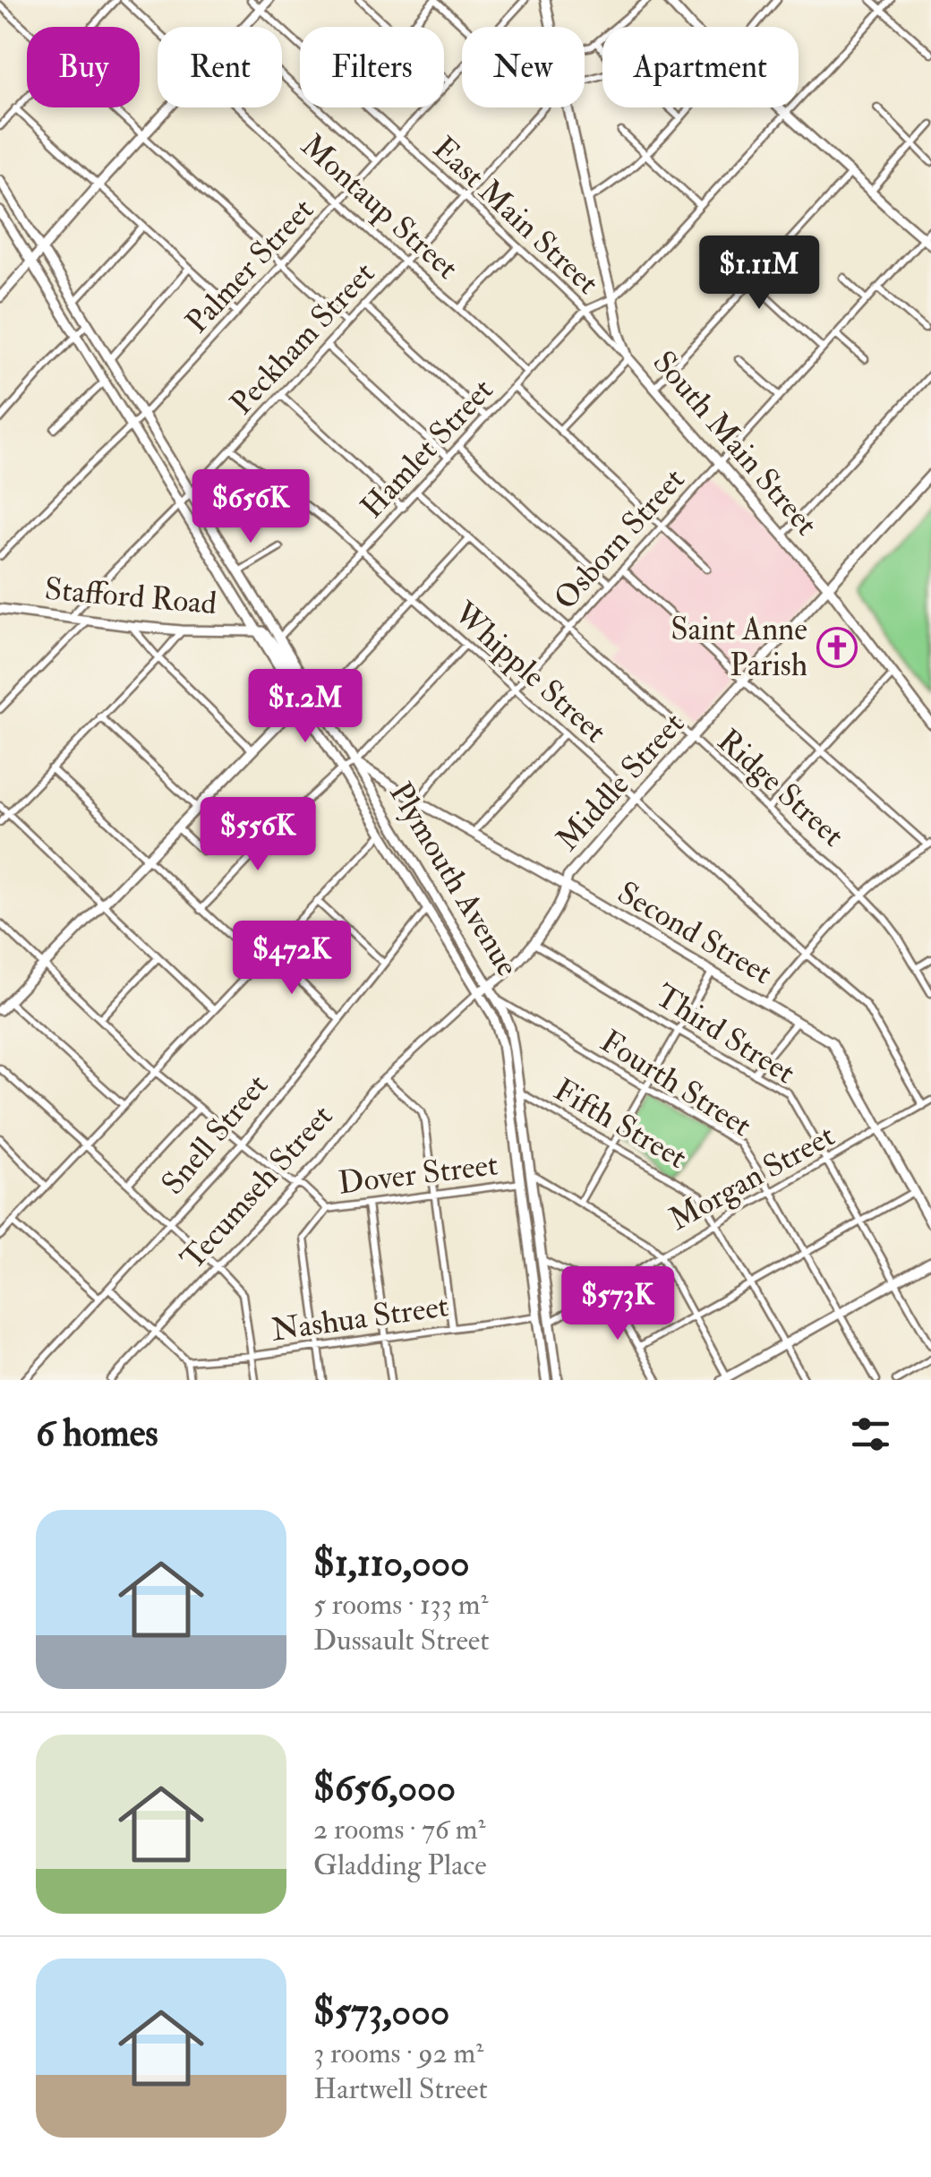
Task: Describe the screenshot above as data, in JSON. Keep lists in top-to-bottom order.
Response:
{
  "streets": {
    "main road": [
      "South Main Street",
      "Stafford Road",
      "Middle Street",
      "Plymouth Avenue",
      "Second Street"
    ],
    "street": [
      "Montaup Street",
      "East Main Street",
      "Palmer Street",
      "Peckham Street",
      "Hamlet Street",
      "Osborn Street",
      "Whipple Street",
      "Ridge Street",
      "Third Street",
      "Fourth Street",
      "Fifth Street",
      "Snell Street",
      "Dover Street",
      "Morgan Street",
      "Tecumseh Street",
      "Nashua Street"
    ]
  },
  "crossings": [
    ["Montaup Street", "Palmer Street"],
    ["Montaup Street", "Peckham Street"],
    ["Montaup Street", "Hamlet Street"],
    ["East Main Street", "Palmer Street"],
    ["East Main Street", "Peckham Street"],
    ["East Main Street", "South Main Street"],
    ["East Main Street", "Hamlet Street"],
    ["Palmer Street", "Plymouth Avenue"],
    ["Peckham Street", "Stafford Road"],
    ["Peckham Street", "Whipple Street"],
    ["Peckham Street", "Plymouth Avenue"],
    ["South Main Street", "Hamlet Street"],
    ["South Main Street", "Osborn Street"],
    ["South Main Street", "Middle Street"],
    ["Hamlet Street", "Whipple Street"],
    ["Hamlet Street", "Ridge Street"],
    ["Hamlet Street", "Plymouth Avenue"],
    ["Osborn Street", "Whipple Street"],
    ["Osborn Street", "Ridge Street"],
    ["Osborn Street", "Second Street"],
    ["Stafford Road", "Plymouth Avenue"],
    ["Whipple Street", "Middle Street"],
    ["Whipple Street", "Morgan Street"],
    ["Middle Street", "Ridge Street"],
    ["Middle Street", "Plymouth Avenue"],
    ["Middle Street", "Second Street"],
    ["Middle Street", "Third Street"],
    ["Plymouth Avenue", "Second Street"],
    ["Plymouth Avenue", "Fourth Street"],
    ["Plymouth Avenue", "Fifth Street"],
    ["Plymouth Avenue", "Snell Street"],
    ["Plymouth Avenue", "Dover Street"],
    ["Plymouth Avenue", "Morgan Street"],
    ["Plymouth Avenue", "Tecumseh Street"],
    ["Plymouth Avenue", "Nashua Street"],
    ["Second Street", "Morgan Street"],
    ["Third Street", "Morgan Street"],
    ["Fourth Street", "Morgan Street"],
    ["Fifth Street", "Morgan Street"],
    ["Snell Street", "Dover Street"],
    ["Dover Street", "Tecumseh Street"]
  ],
  "places": {
    "church": ["Saint Anne Parish"]
  },
  "page": {
    "chip": [
      "Buy",
      "Rent",
      "Filters",
      "New",
      "Apartment"
    ],
    "price": [
      "$1.11M",
      "$656K",
      "$1.2M",
      "$556K",
      "$472K",
      "$573K"
    ],
    "heading": "6 homes",
    "list": [
      {
        "name": "$1,110,000",
        "note": "5 rooms · 133 m² · Dussault Street"
      },
      {
        "name": "$656,000",
        "note": "2 rooms · 76 m² · Gladding Place"
      },
      {
        "name": "$573,000",
        "note": "3 rooms · 92 m² · Hartwell Street"
      }
    ]
  }
}
